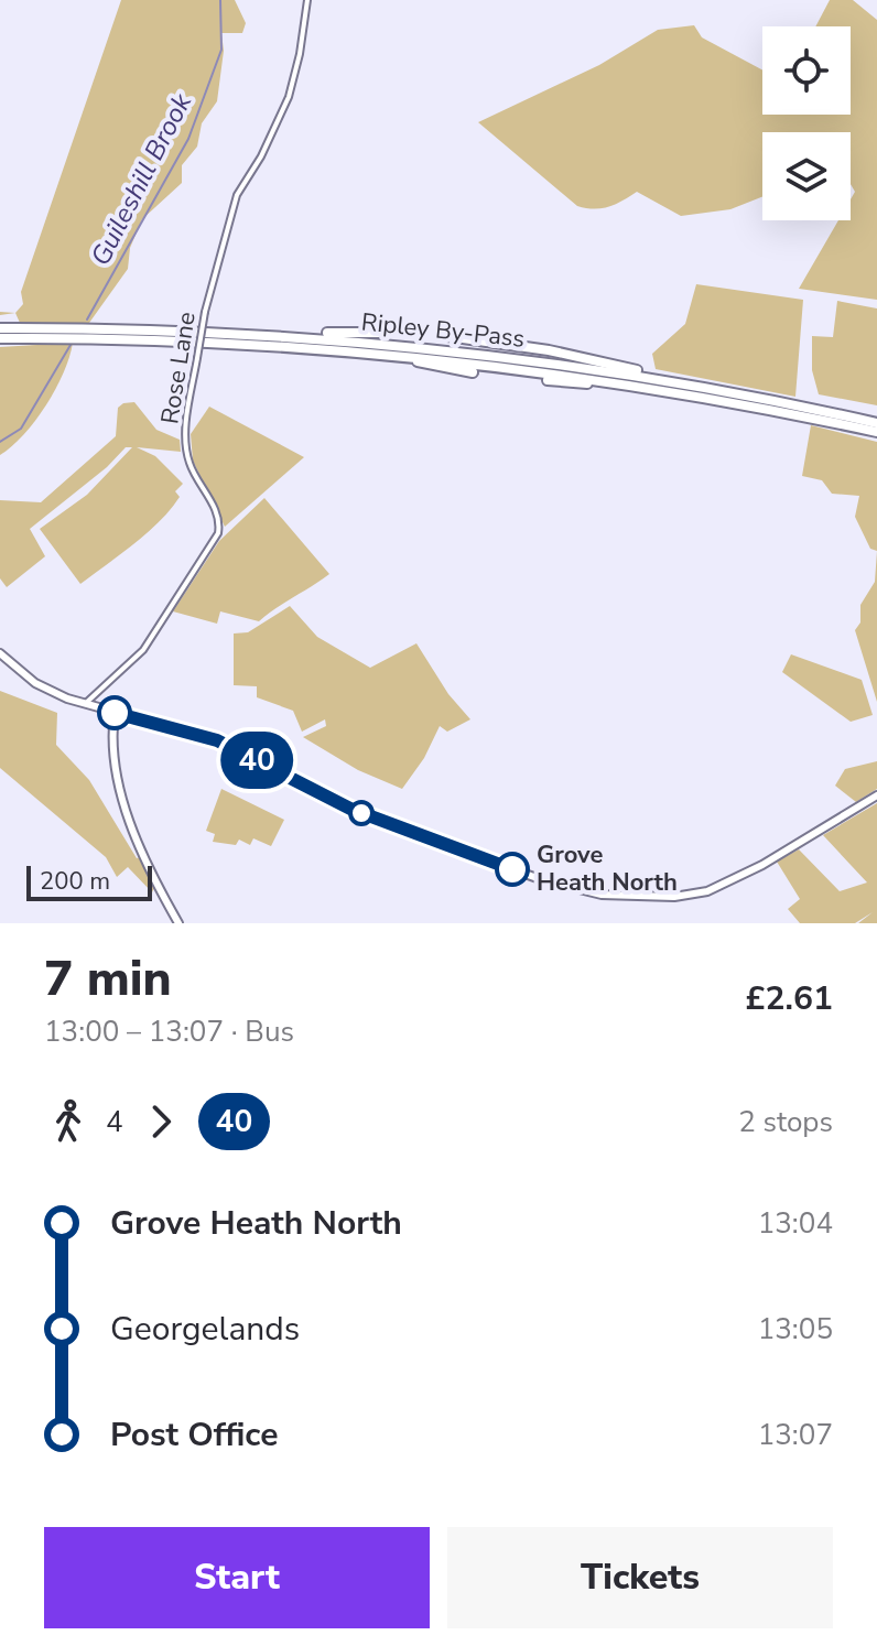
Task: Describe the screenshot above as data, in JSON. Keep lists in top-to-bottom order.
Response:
{
  "streets": {
    "highway": ["Ripley By-Pass"],
    "street": ["Rose Lane"]
  },
  "water": ["Guileshill Brook"],
  "places": ["Grove Heath North"],
  "lines": ["bus line 40"],
  "scale_bar": "200 m",
  "page": {
    "on_map": "40",
    "scale": "200 m",
    "heading": ["7 min", "13:00 – 13:07 · Bus", "£2.61"],
    "legs": ["4", "40", "2 stops"],
    "list": [
      {
        "name": "Grove Heath North",
        "value": "13:04"
      },
      {
        "name": "Georgelands",
        "value": "13:05"
      },
      {
        "name": "Post Office",
        "value": "13:07"
      }
    ],
    "buttons": ["Start", "Tickets"]
  }
}
